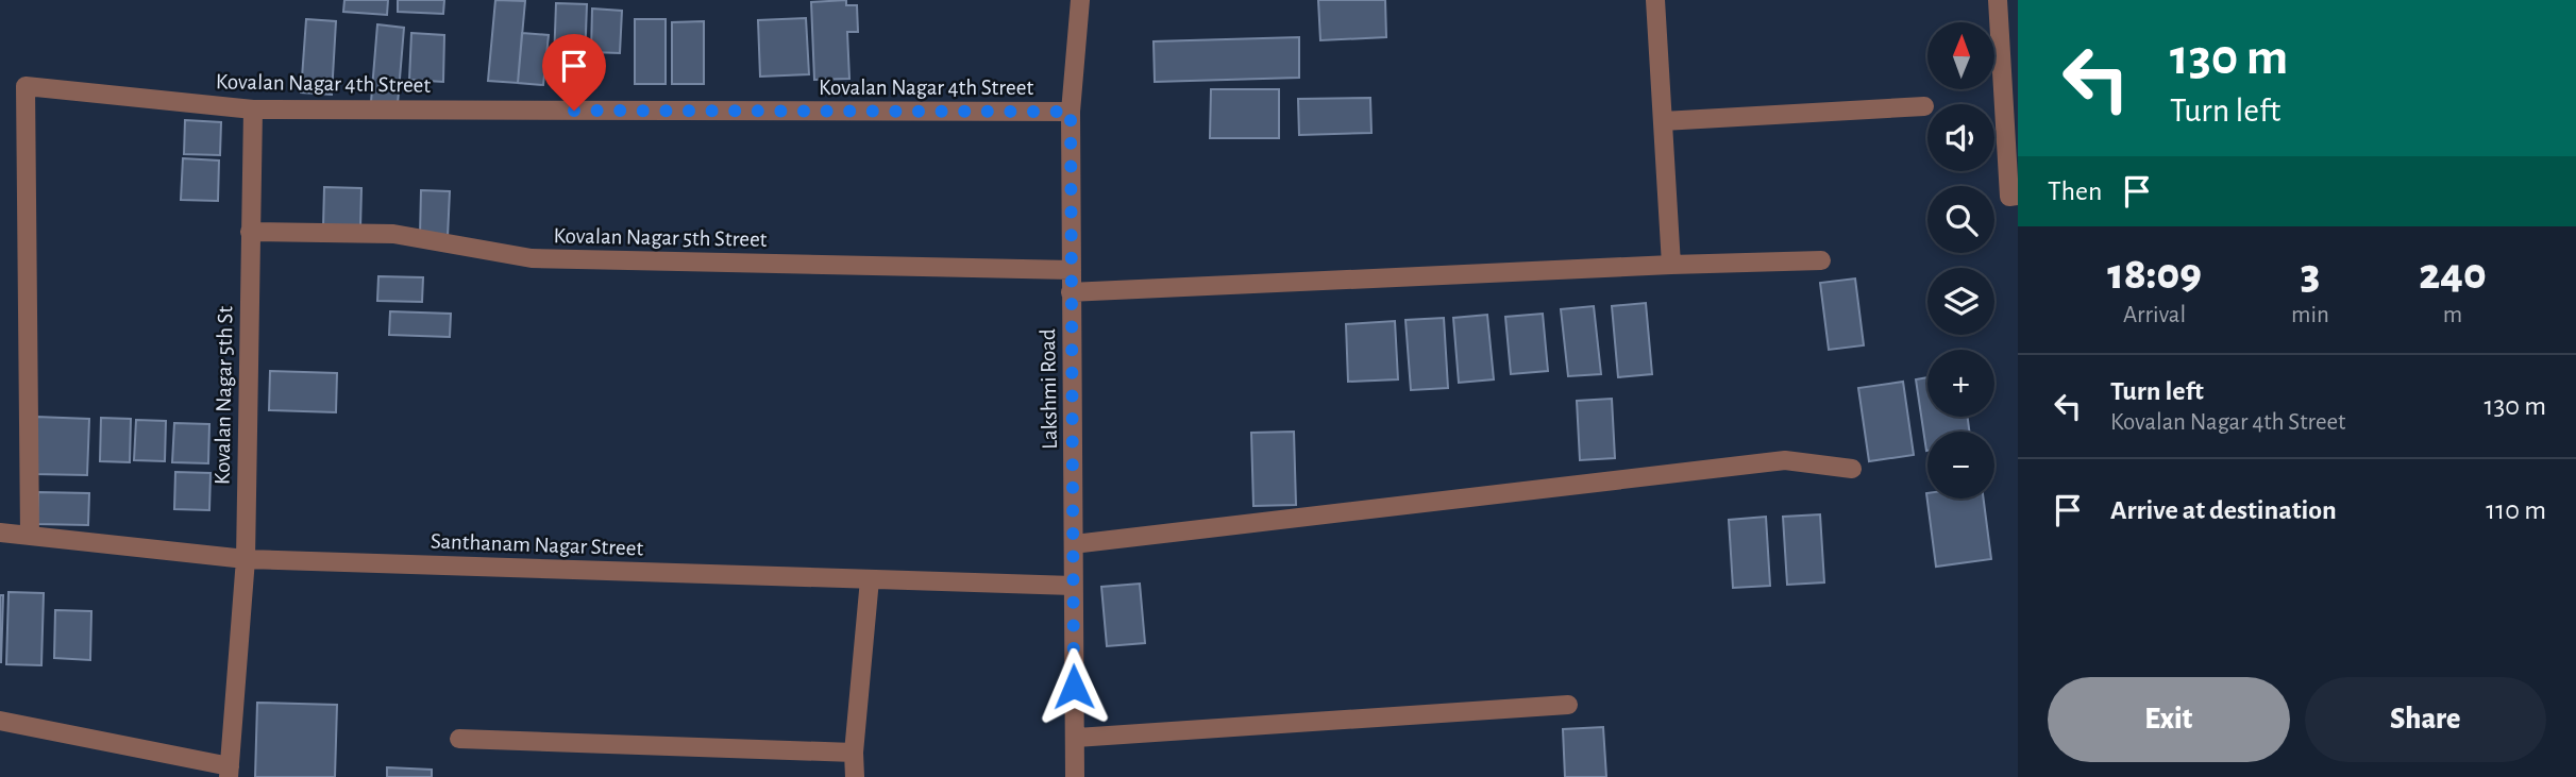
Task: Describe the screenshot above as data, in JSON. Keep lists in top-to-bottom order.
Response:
{
  "streets": {
    "street": [
      "Kovalan Nagar 4th Street",
      "Kovalan Nagar 5th Street",
      "Lakshmi Road",
      "Kovalan Nagar 5th St",
      "Santhanam Nagar Street"
    ]
  },
  "crossings": [
    ["Kovalan Nagar 4th Street", "Lakshmi Road"],
    ["Kovalan Nagar 4th Street", "Kovalan Nagar 5th St"],
    ["Kovalan Nagar 4th Street", "Santhanam Nagar Street"],
    ["Kovalan Nagar 5th Street", "Lakshmi Road"],
    ["Kovalan Nagar 5th Street", "Kovalan Nagar 5th St"],
    ["Lakshmi Road", "Santhanam Nagar Street"],
    ["Kovalan Nagar 5th St", "Santhanam Nagar Street"]
  ],
  "north": "top",
  "page": {
    "turn": ["130 m", "Turn left"],
    "map_buttons": ["+", "−"],
    "then": "Then",
    "eta": [
      "18:09",
      "Arrival",
      "3",
      "min",
      "240",
      "m"
    ],
    "list": [
      {
        "name": "Turn left",
        "note": "Kovalan Nagar 4th Street",
        "value": "130 m"
      },
      {
        "name": "Arrive at destination",
        "value": "110 m"
      }
    ],
    "buttons": ["Exit", "Share"]
  }
}
